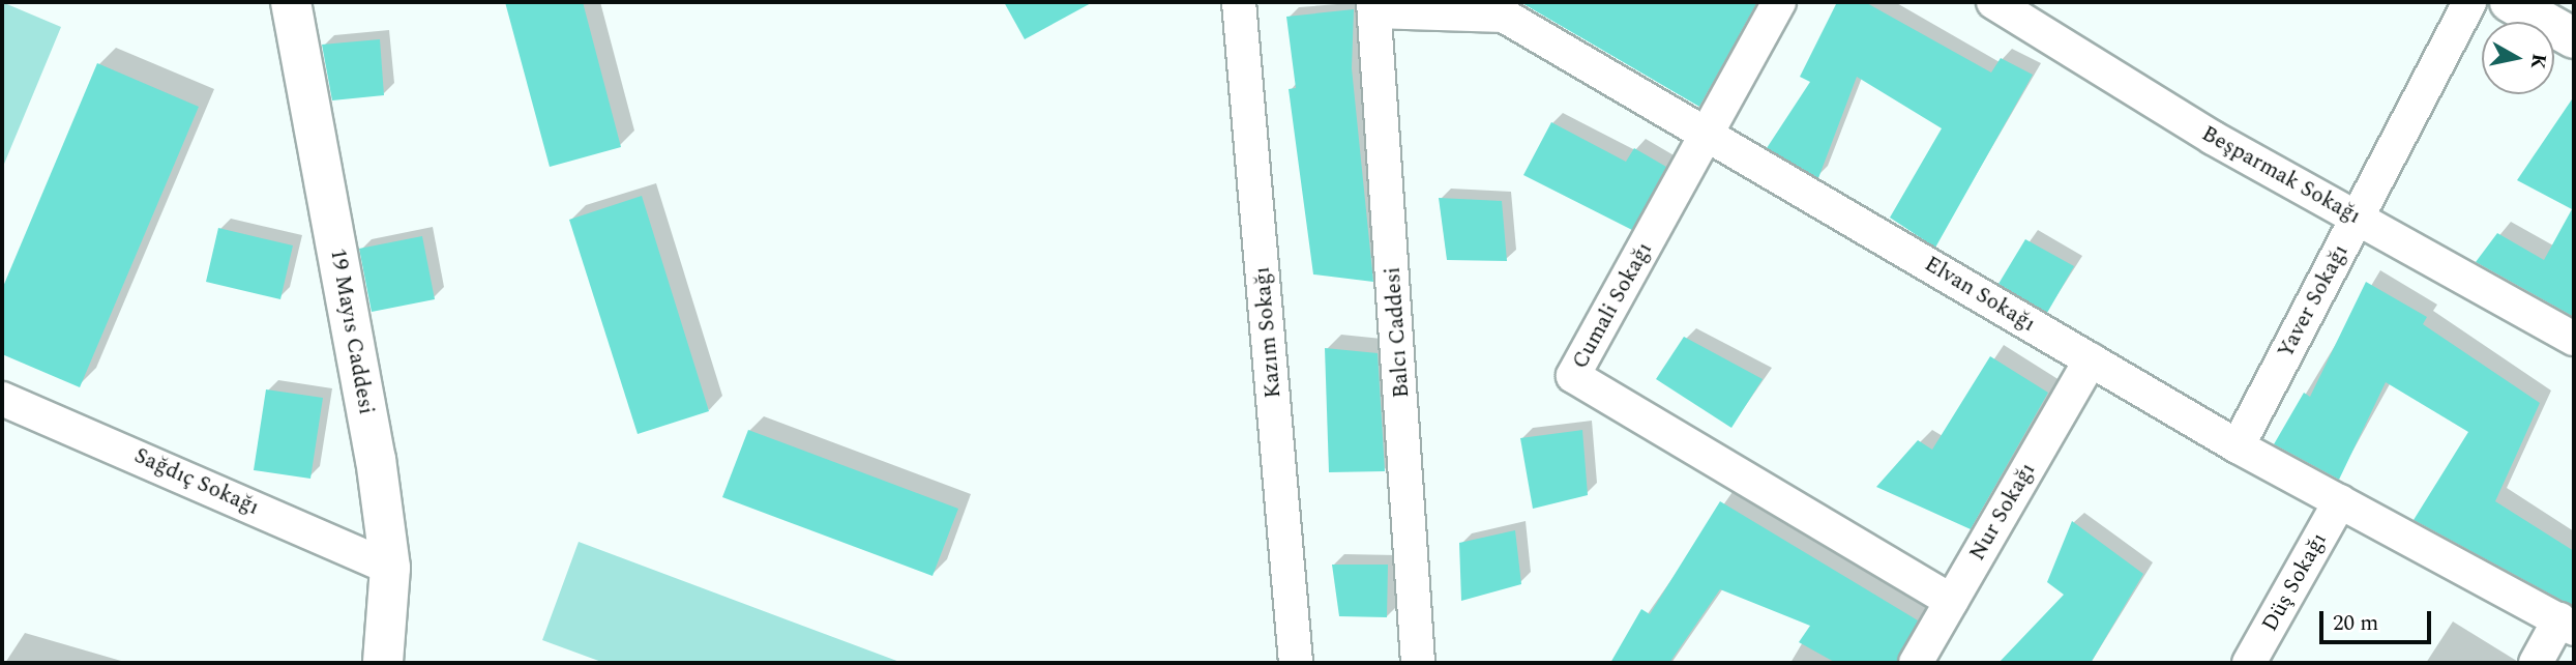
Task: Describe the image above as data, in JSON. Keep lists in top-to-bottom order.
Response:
{
  "streets": {
    "street": [
      "Beşparmak Sokağı",
      "Elvan Sokağı",
      "Yaver Sokağı",
      "Cumali Sokağı",
      "19 Mayıs Caddesi",
      "Kazım Sokağı",
      "Balcı Caddesi",
      "Sağdıç Sokağı",
      "Nur Sokağı",
      "Düş Sokağı"
    ]
  },
  "crossings": [
    ["Beşparmak Sokağı", "Yaver Sokağı"],
    ["Elvan Sokağı", "Yaver Sokağı"],
    ["Elvan Sokağı", "Cumali Sokağı"],
    ["Elvan Sokağı", "Balcı Caddesi"],
    ["Elvan Sokağı", "Nur Sokağı"],
    ["Elvan Sokağı", "Düş Sokağı"],
    ["Cumali Sokağı", "Nur Sokağı"],
    ["19 Mayıs Caddesi", "Sağdıç Sokağı"]
  ],
  "scale_bar": "20 m",
  "north": "right"
}
